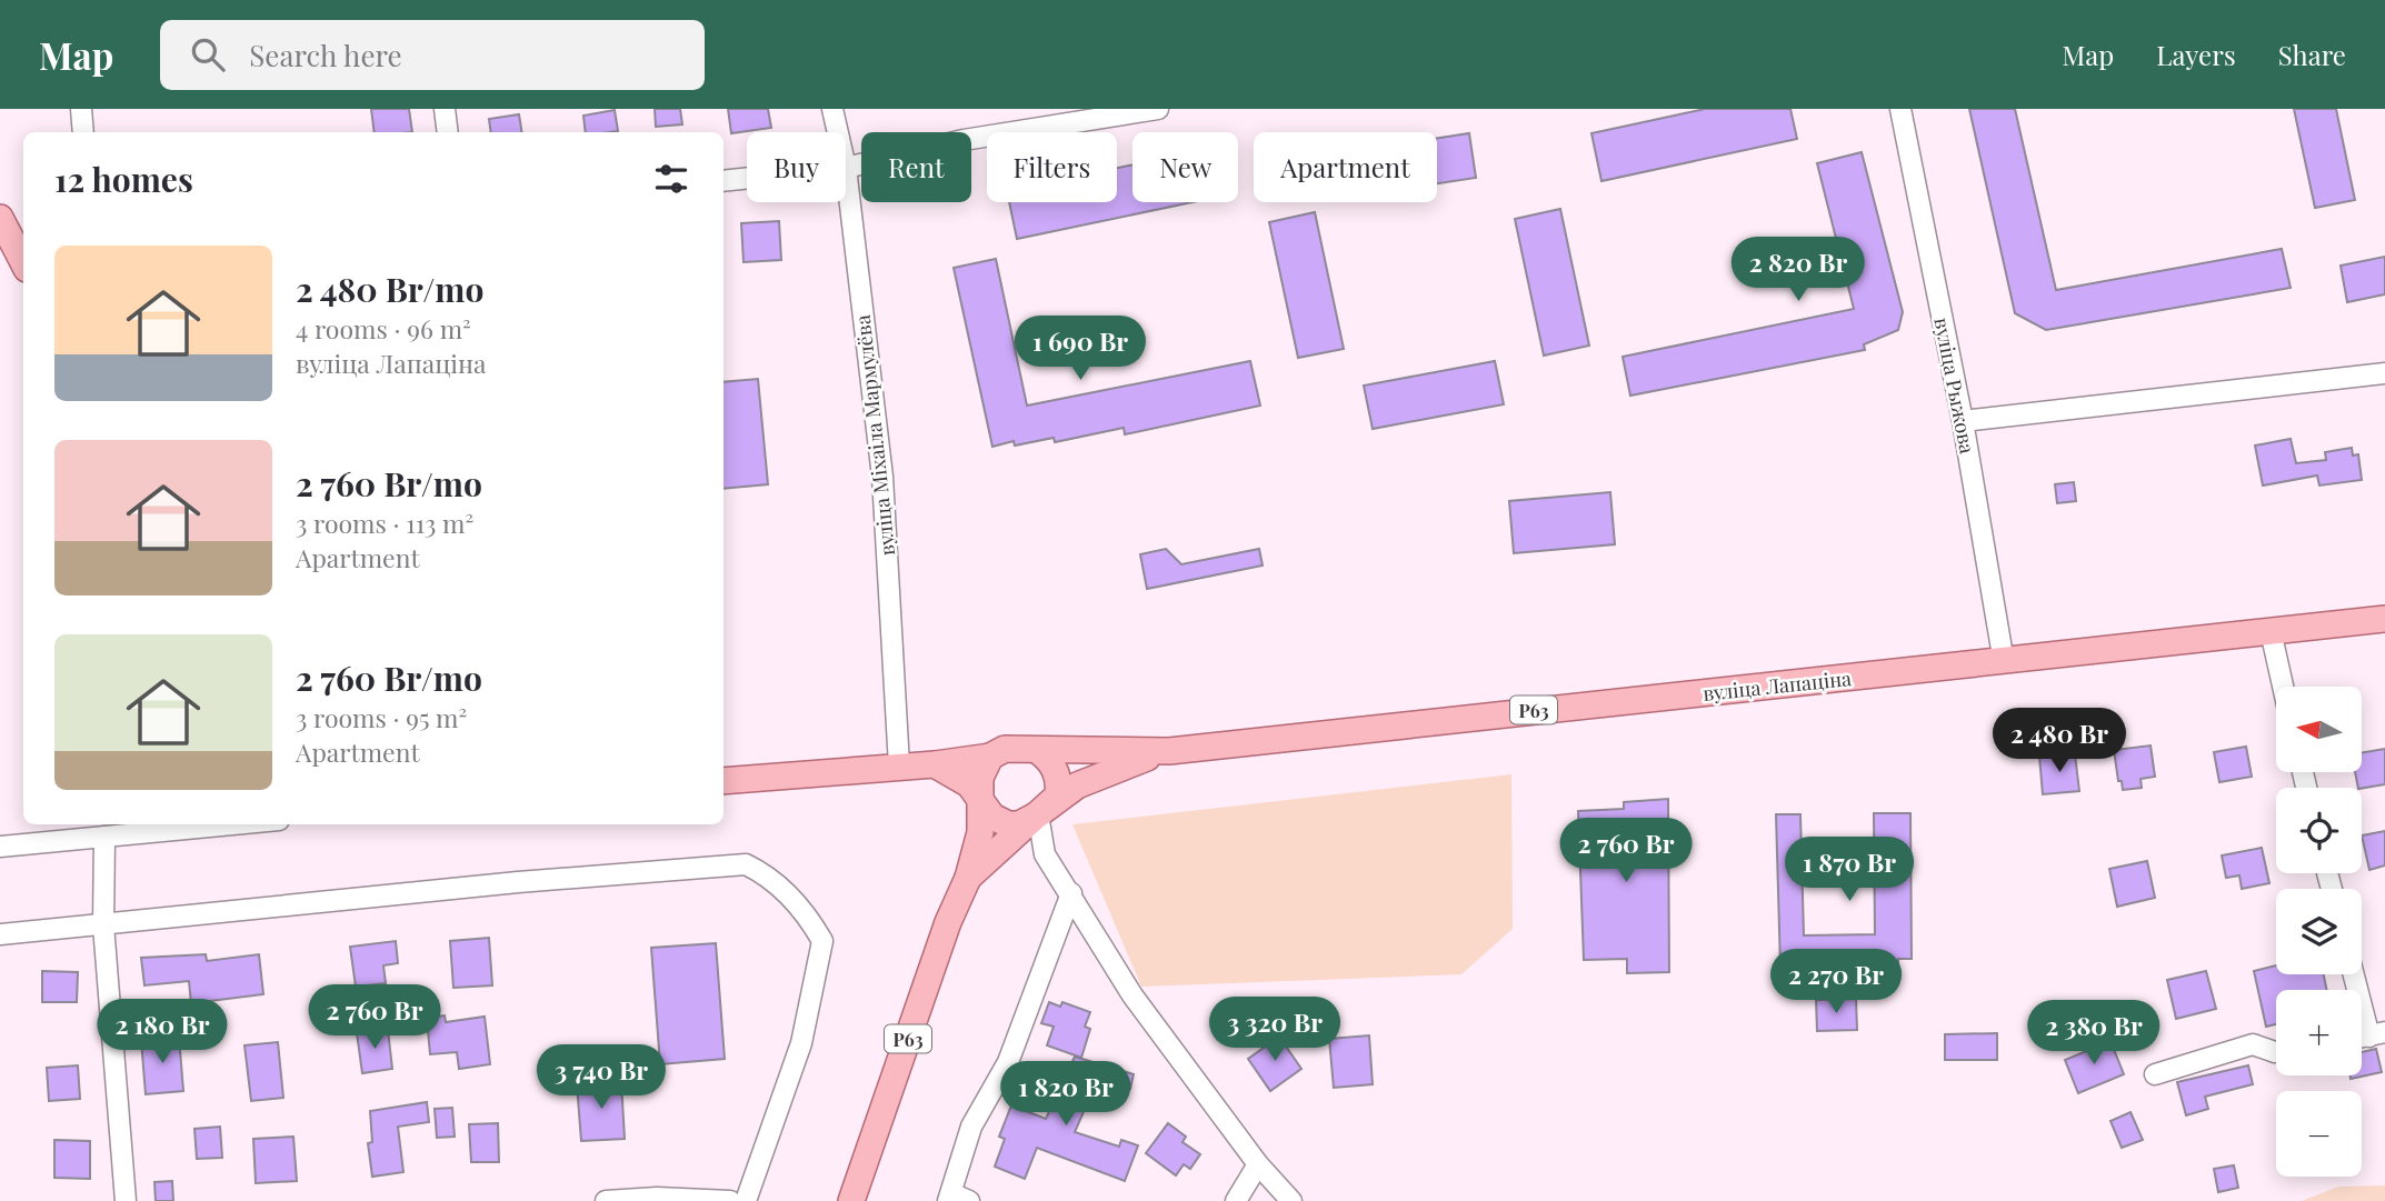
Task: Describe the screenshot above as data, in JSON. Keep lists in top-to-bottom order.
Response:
{
  "streets": {
    "main road": ["вуліца Лапаціна", "Р63"],
    "street": ["вуліца Рыжова", "вуліца Міхаіла Мармулёва"]
  },
  "crossings": [
    ["вуліца Рыжова", "вуліца Лапаціна"]
  ],
  "north": "left",
  "page": {
    "header": "Map",
    "search": "Search here",
    "nav": ["Map", "Layers", "Share"],
    "chip": [
      "Buy",
      "Rent",
      "Filters",
      "New",
      "Apartment"
    ],
    "heading": "12 homes",
    "list": [
      {
        "name": "2 480 Br/mo",
        "note": "4 rooms · 96 m² · вуліца Лапаціна"
      },
      {
        "name": "2 760 Br/mo",
        "note": "3 rooms · 113 m² · Apartment"
      },
      {
        "name": "2 760 Br/mo",
        "note": "3 rooms · 95 m² · Apartment"
      }
    ],
    "price": [
      "2 820 Br",
      "1 690 Br",
      "2 480 Br",
      "2 760 Br",
      "1 870 Br",
      "2 270 Br",
      "2 760 Br",
      "3 320 Br",
      "2 180 Br",
      "2 380 Br",
      "3 740 Br",
      "1 820 Br"
    ],
    "map_buttons": ["+", "−"]
  }
}
